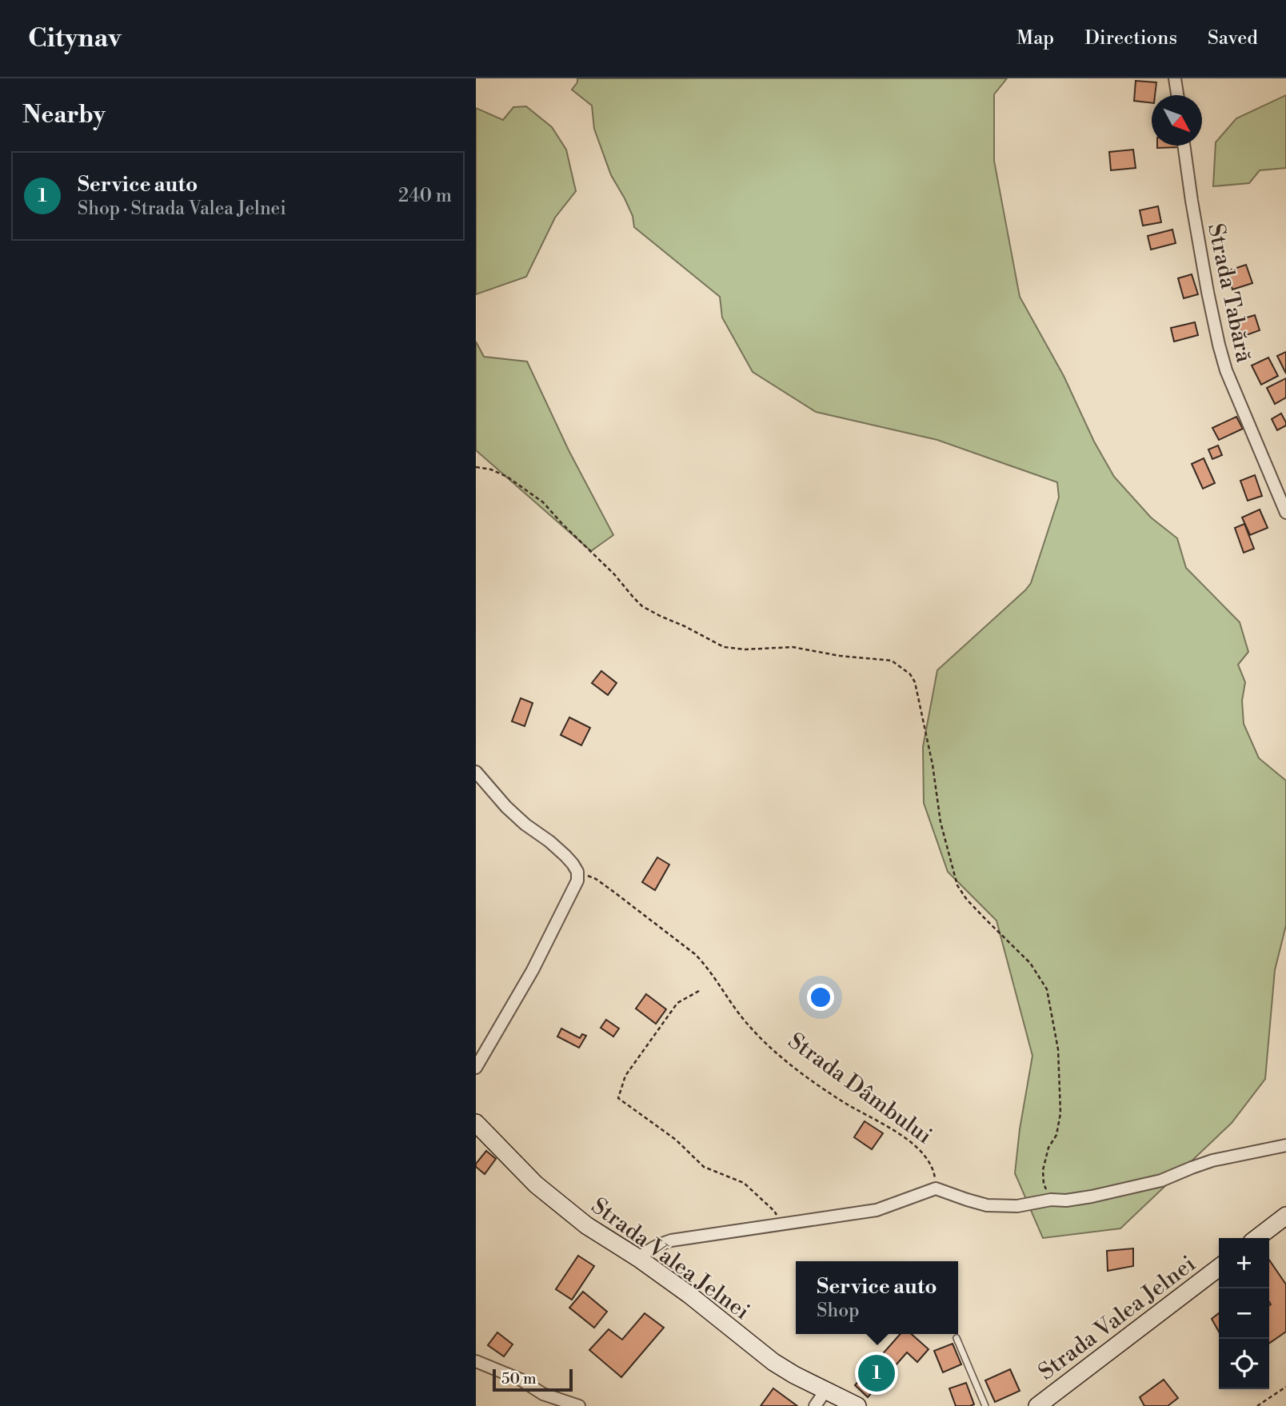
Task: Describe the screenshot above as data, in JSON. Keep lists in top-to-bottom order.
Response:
{
  "streets": {
    "main road": ["Strada Valea Jelnei"],
    "street": ["Strada Tabără"],
    "path": ["Strada Dâmbului"]
  },
  "scale_bar": "50 m",
  "north": "bottom right",
  "page": {
    "header": "Citynav",
    "nav": ["Map", "Directions", "Saved"],
    "heading": "Nearby",
    "list": [
      {
        "mark": "1",
        "name": "Service auto",
        "note": "Shop · Strada Valea Jelnei",
        "value": "240 m"
      }
    ],
    "map_buttons": ["+", "−"],
    "popup": ["Service auto", "Shop"],
    "pins": "1",
    "scale": "50 m"
  }
}
